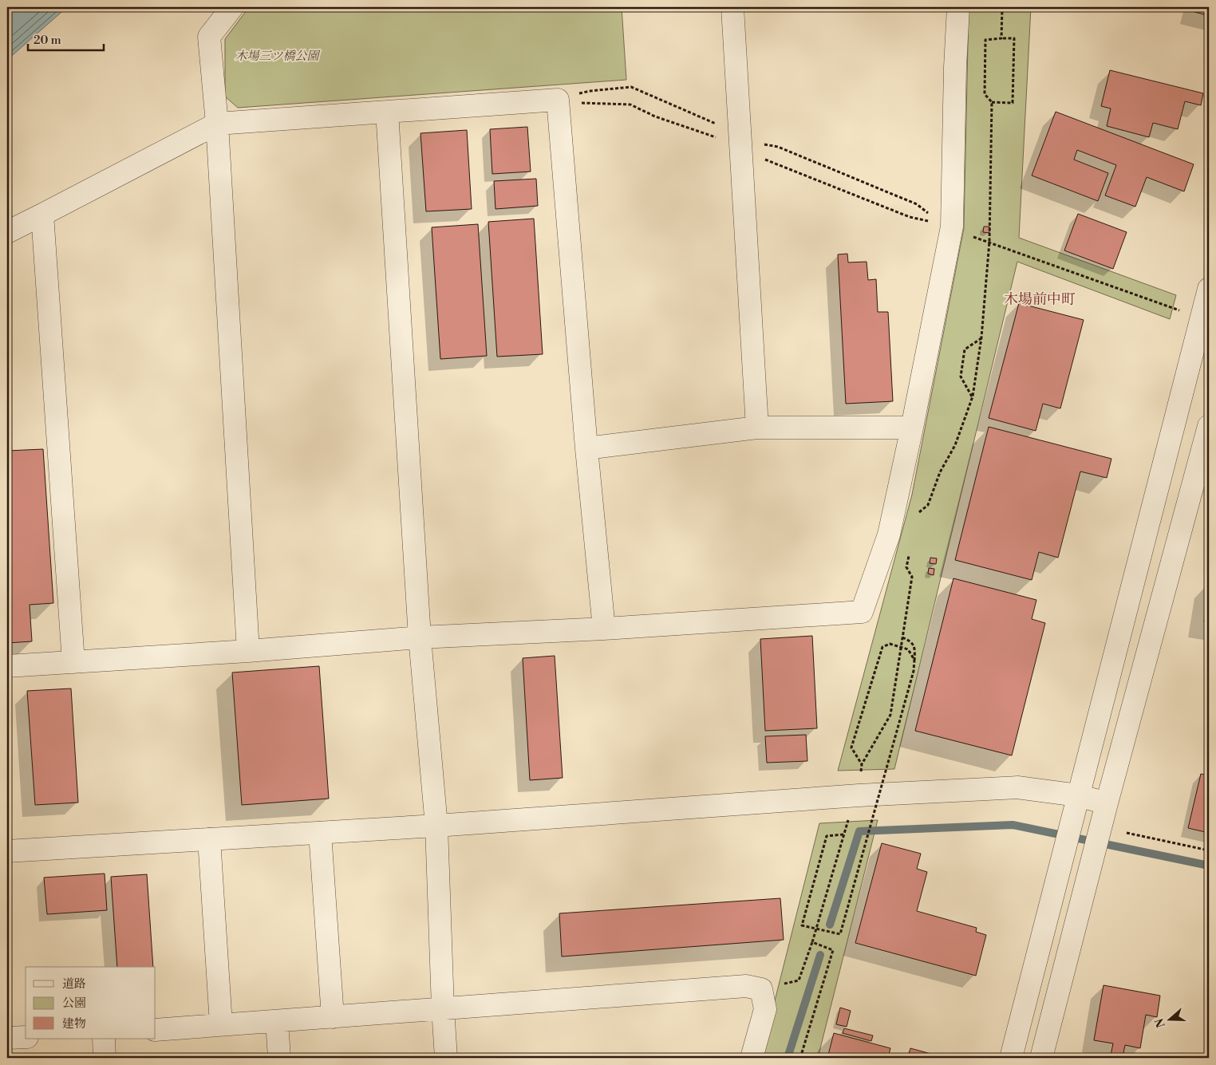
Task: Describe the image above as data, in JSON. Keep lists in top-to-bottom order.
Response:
{
  "districts": ["木場前中町"],
  "parks": ["木場三ツ橋公園"],
  "legend": ["道路", "公園", "建物"],
  "scale_bar": "20 m",
  "north": "left"
}
